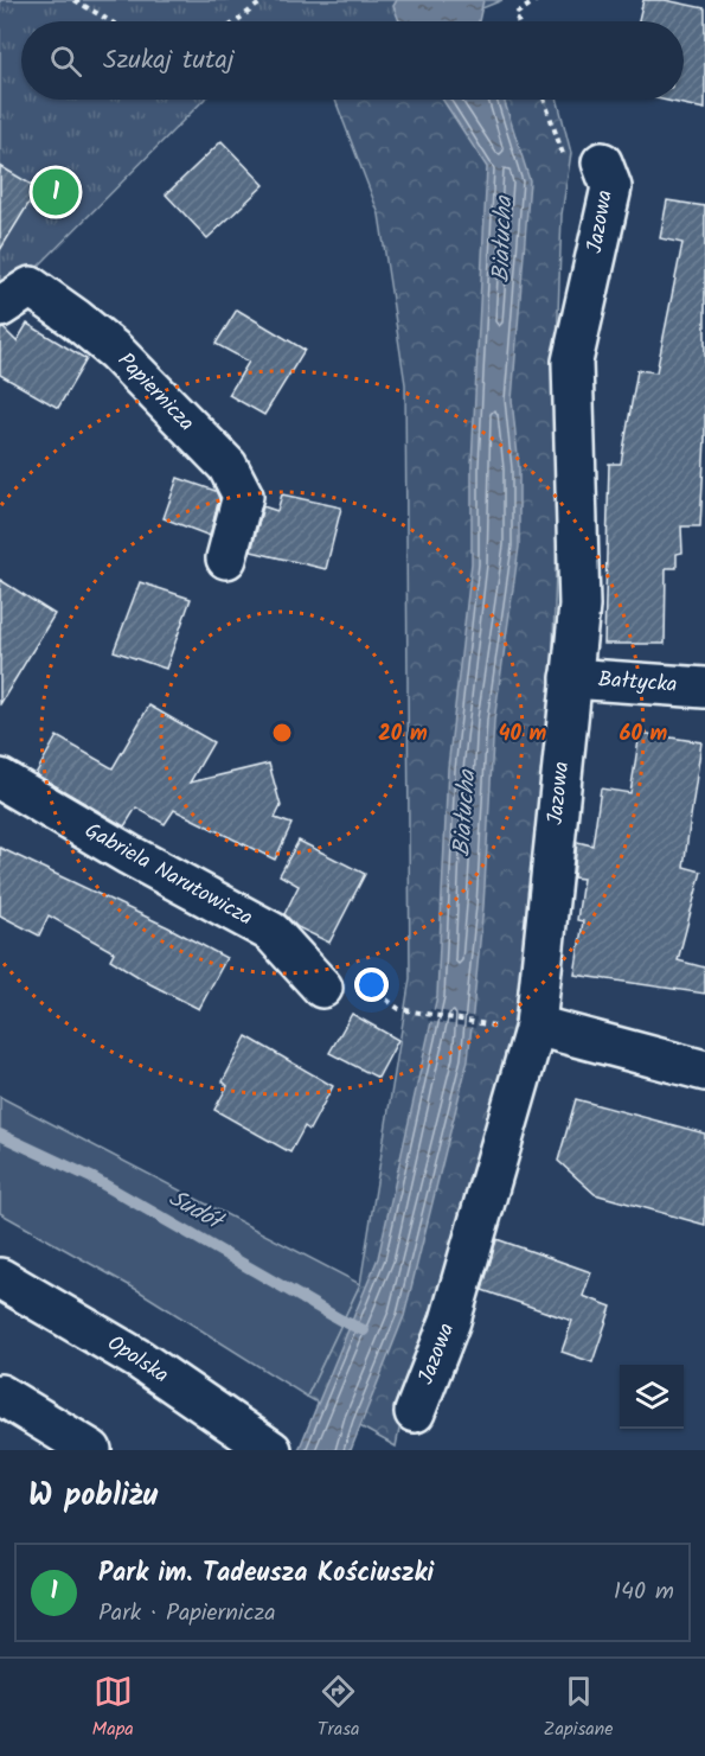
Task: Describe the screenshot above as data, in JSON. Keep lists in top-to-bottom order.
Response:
{
  "streets": {
    "street": [
      "Jazowa",
      "Papiernicza",
      "Bałtycka",
      "Gabriela Narutowicza",
      "Opolska"
    ]
  },
  "crossings": [
    ["Jazowa", "Bałtycka"]
  ],
  "water": ["Białucha", "Sudół"],
  "page": {
    "search": "Szukaj tutaj",
    "pins": "1",
    "heading": "W pobliżu",
    "list": [
      {
        "mark": "1",
        "name": "Park im. Tadeusza Kościuszki",
        "note": "Park · Papiernicza",
        "value": "140 m"
      }
    ],
    "nav": ["Mapa", "Trasa", "Zapisane"]
  },
  "rings": ["20 m", "40 m", "60 m"]
}
